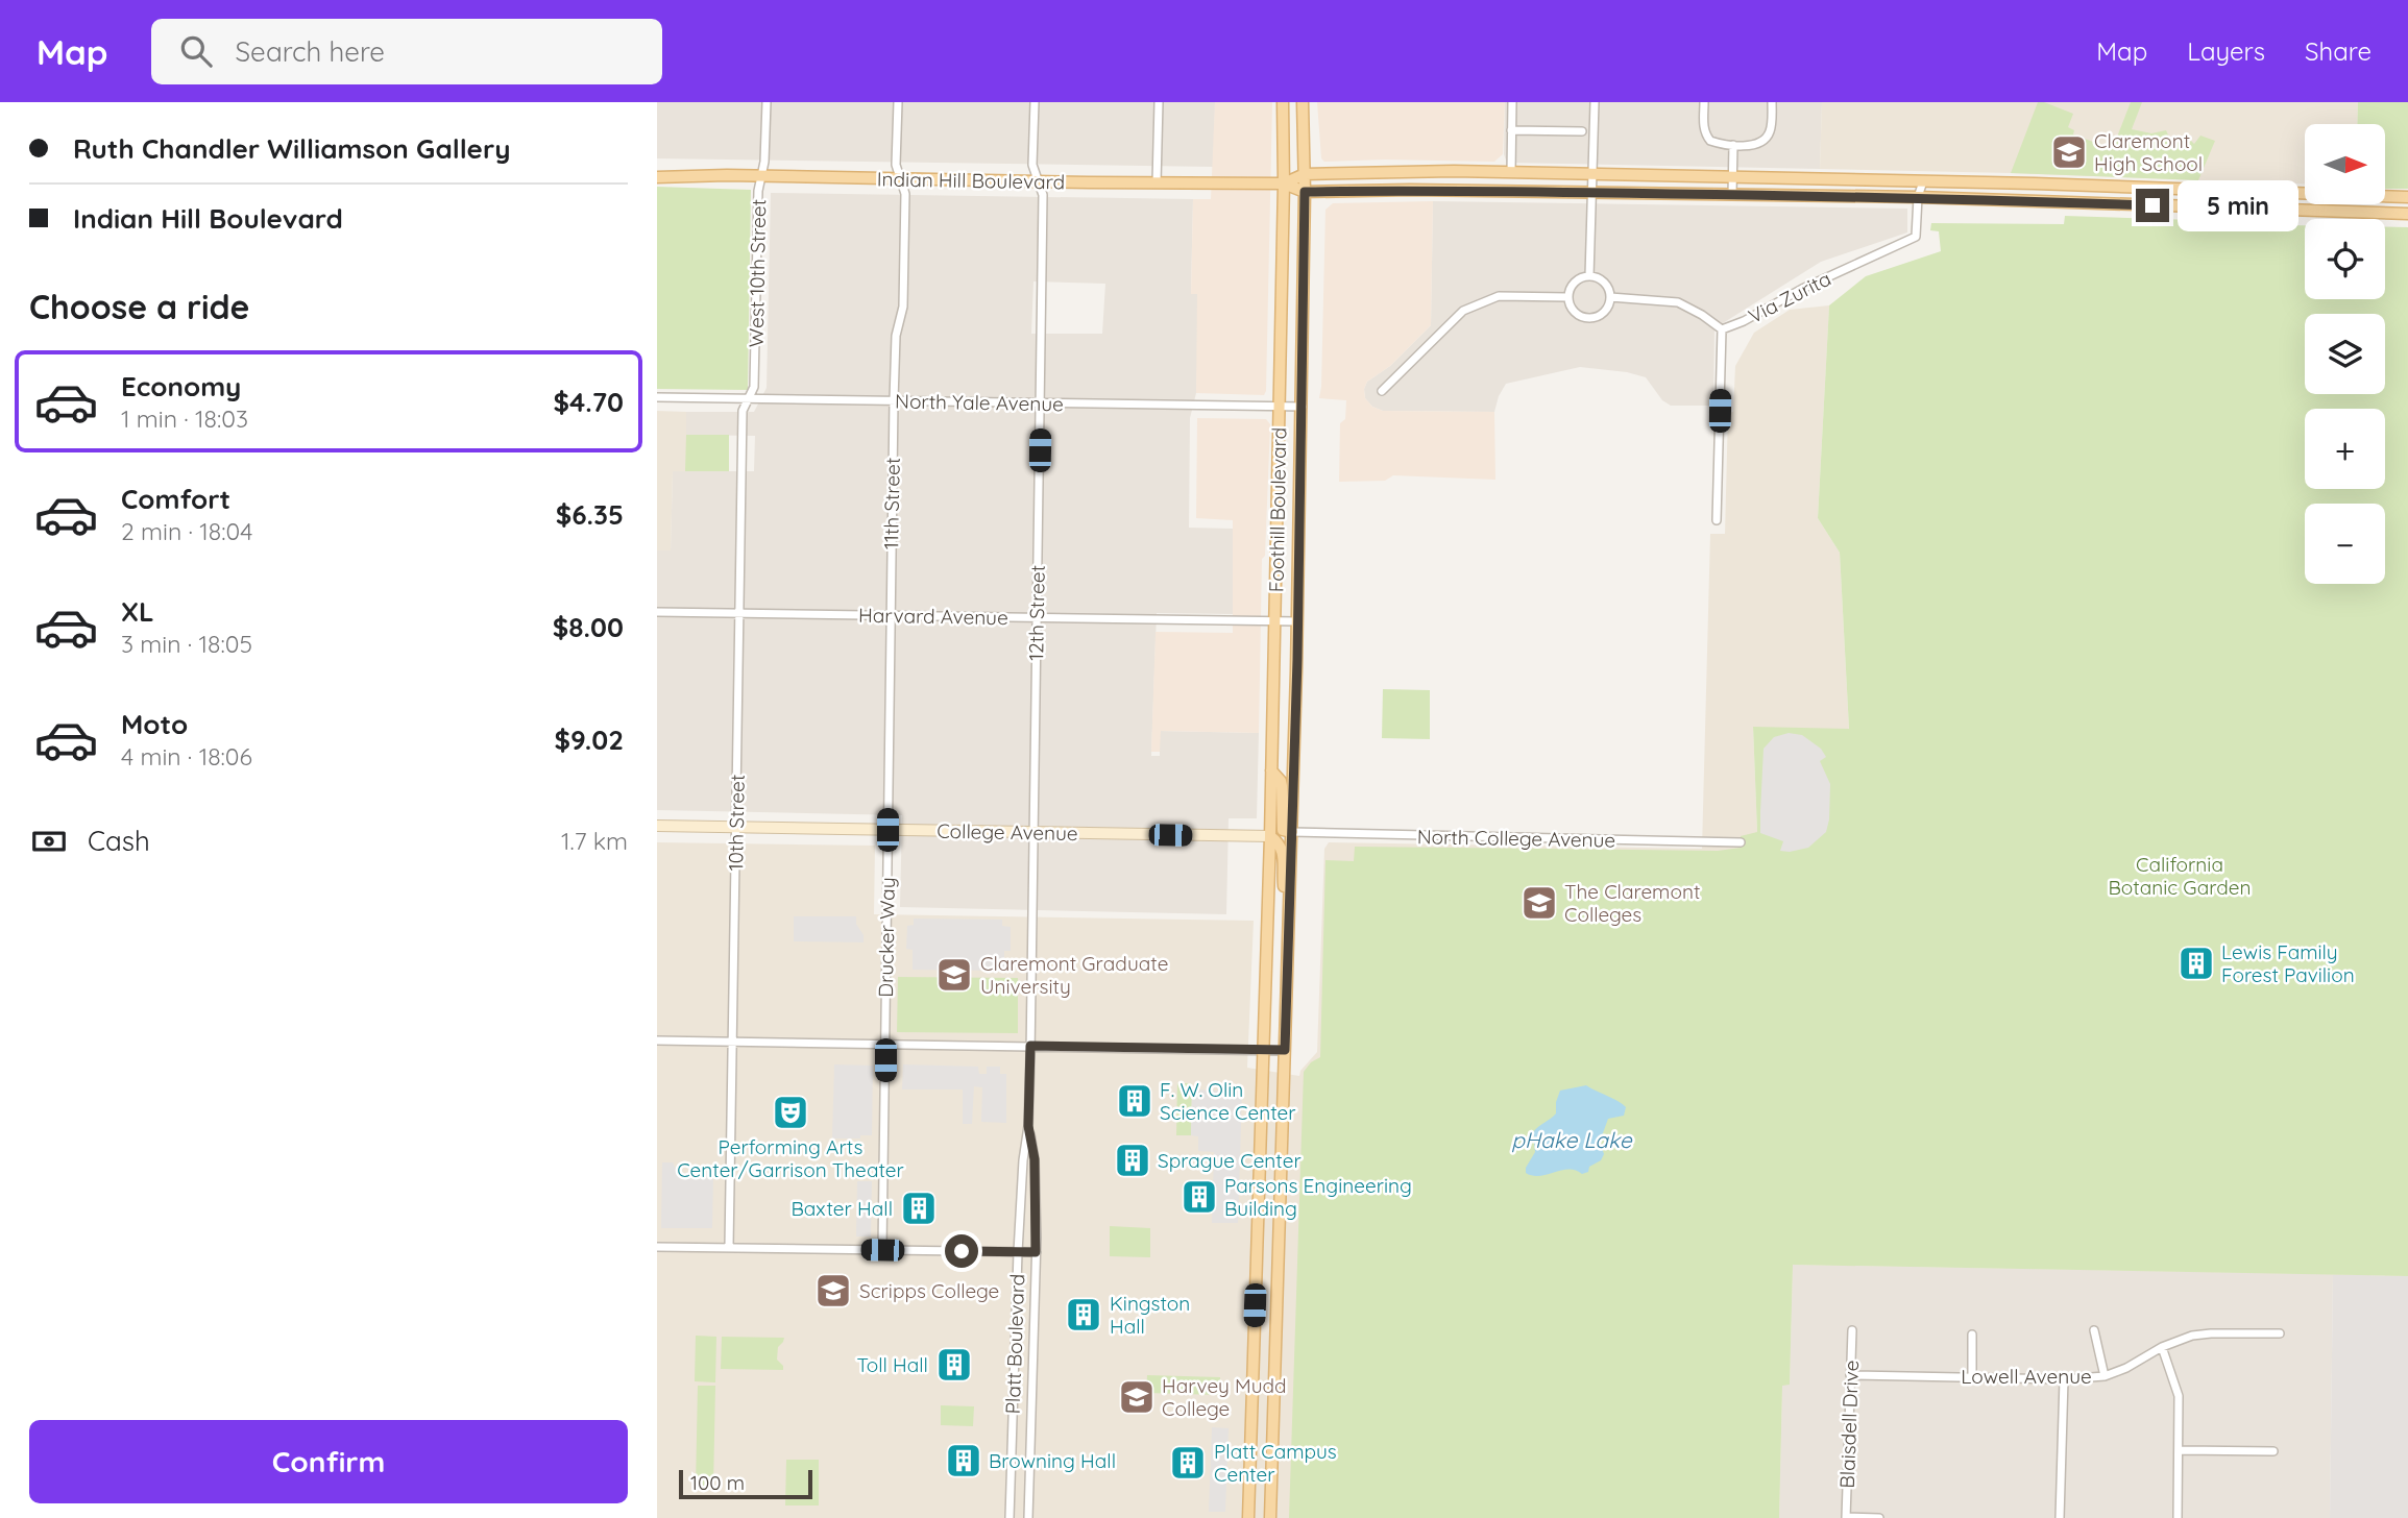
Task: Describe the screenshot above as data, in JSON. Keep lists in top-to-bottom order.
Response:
{
  "streets": {
    "main road": ["Indian Hill Boulevard", "Foothill Boulevard"],
    "street": [
      "West 10th Street",
      "Via Zurita",
      "North Yale Avenue",
      "11th Street",
      "12th Street",
      "Harvard Avenue",
      "10th Street",
      "College Avenue",
      "North College Avenue",
      "Drucker Way",
      "Platt Boulevard",
      "Lowell Avenue",
      "Blaisdell Drive"
    ]
  },
  "crossings": [
    ["Indian Hill Boulevard", "West 10th Street"],
    ["Indian Hill Boulevard", "Via Zurita"],
    ["Indian Hill Boulevard", "11th Street"],
    ["Indian Hill Boulevard", "Foothill Boulevard"],
    ["Indian Hill Boulevard", "12th Street"],
    ["West 10th Street", "North Yale Avenue"],
    ["West 10th Street", "10th Street"],
    ["North Yale Avenue", "11th Street"],
    ["North Yale Avenue", "Foothill Boulevard"],
    ["North Yale Avenue", "12th Street"],
    ["North Yale Avenue", "10th Street"],
    ["11th Street", "Harvard Avenue"],
    ["11th Street", "College Avenue"],
    ["11th Street", "Drucker Way"],
    ["Foothill Boulevard", "Harvard Avenue"],
    ["Foothill Boulevard", "College Avenue"],
    ["Foothill Boulevard", "North College Avenue"],
    ["12th Street", "Harvard Avenue"],
    ["12th Street", "College Avenue"],
    ["12th Street", "Platt Boulevard"],
    ["Harvard Avenue", "10th Street"],
    ["10th Street", "College Avenue"],
    ["College Avenue", "Drucker Way"],
    ["Lowell Avenue", "Blaisdell Drive"]
  ],
  "water": ["pHake Lake"],
  "parks": ["California Botanic Garden"],
  "places": {
    "school or university": [
      "Claremont High School",
      "The Claremont Colleges",
      "Claremont Graduate University",
      "Scripps College",
      "Harvey Mudd College"
    ],
    "building": [
      "Lewis Family Forest Pavilion",
      "F. W. Olin Science Center",
      "Sprague Center",
      "Parsons Engineering Building",
      "Baxter Hall",
      "Kingston Hall",
      "Toll Hall",
      "Browning Hall",
      "Platt Campus Center"
    ],
    "theatre": ["Performing Arts Center/Garrison Theater"]
  },
  "scale_bar": "100 m",
  "north": "right",
  "page": {
    "header": "Map",
    "search": "Search here",
    "nav": ["Map", "Layers", "Share"],
    "banner": ["Ruth Chandler Williamson Gallery", "Indian Hill Boulevard"],
    "map_buttons": ["+", "−"],
    "bubble": "5 min",
    "heading": "Choose a ride",
    "list": [
      {
        "name": "Economy",
        "note": "1 min · 18:03",
        "value": "$4.70"
      },
      {
        "name": "Comfort",
        "note": "2 min · 18:04",
        "value": "$6.35"
      },
      {
        "name": "XL",
        "note": "3 min · 18:05",
        "value": "$8.00"
      },
      {
        "name": "Moto",
        "note": "4 min · 18:06",
        "value": "$9.02"
      }
    ],
    "pay": ["Cash", "1.7 km"],
    "buttons": "Confirm",
    "scale": "100 m"
  }
}
